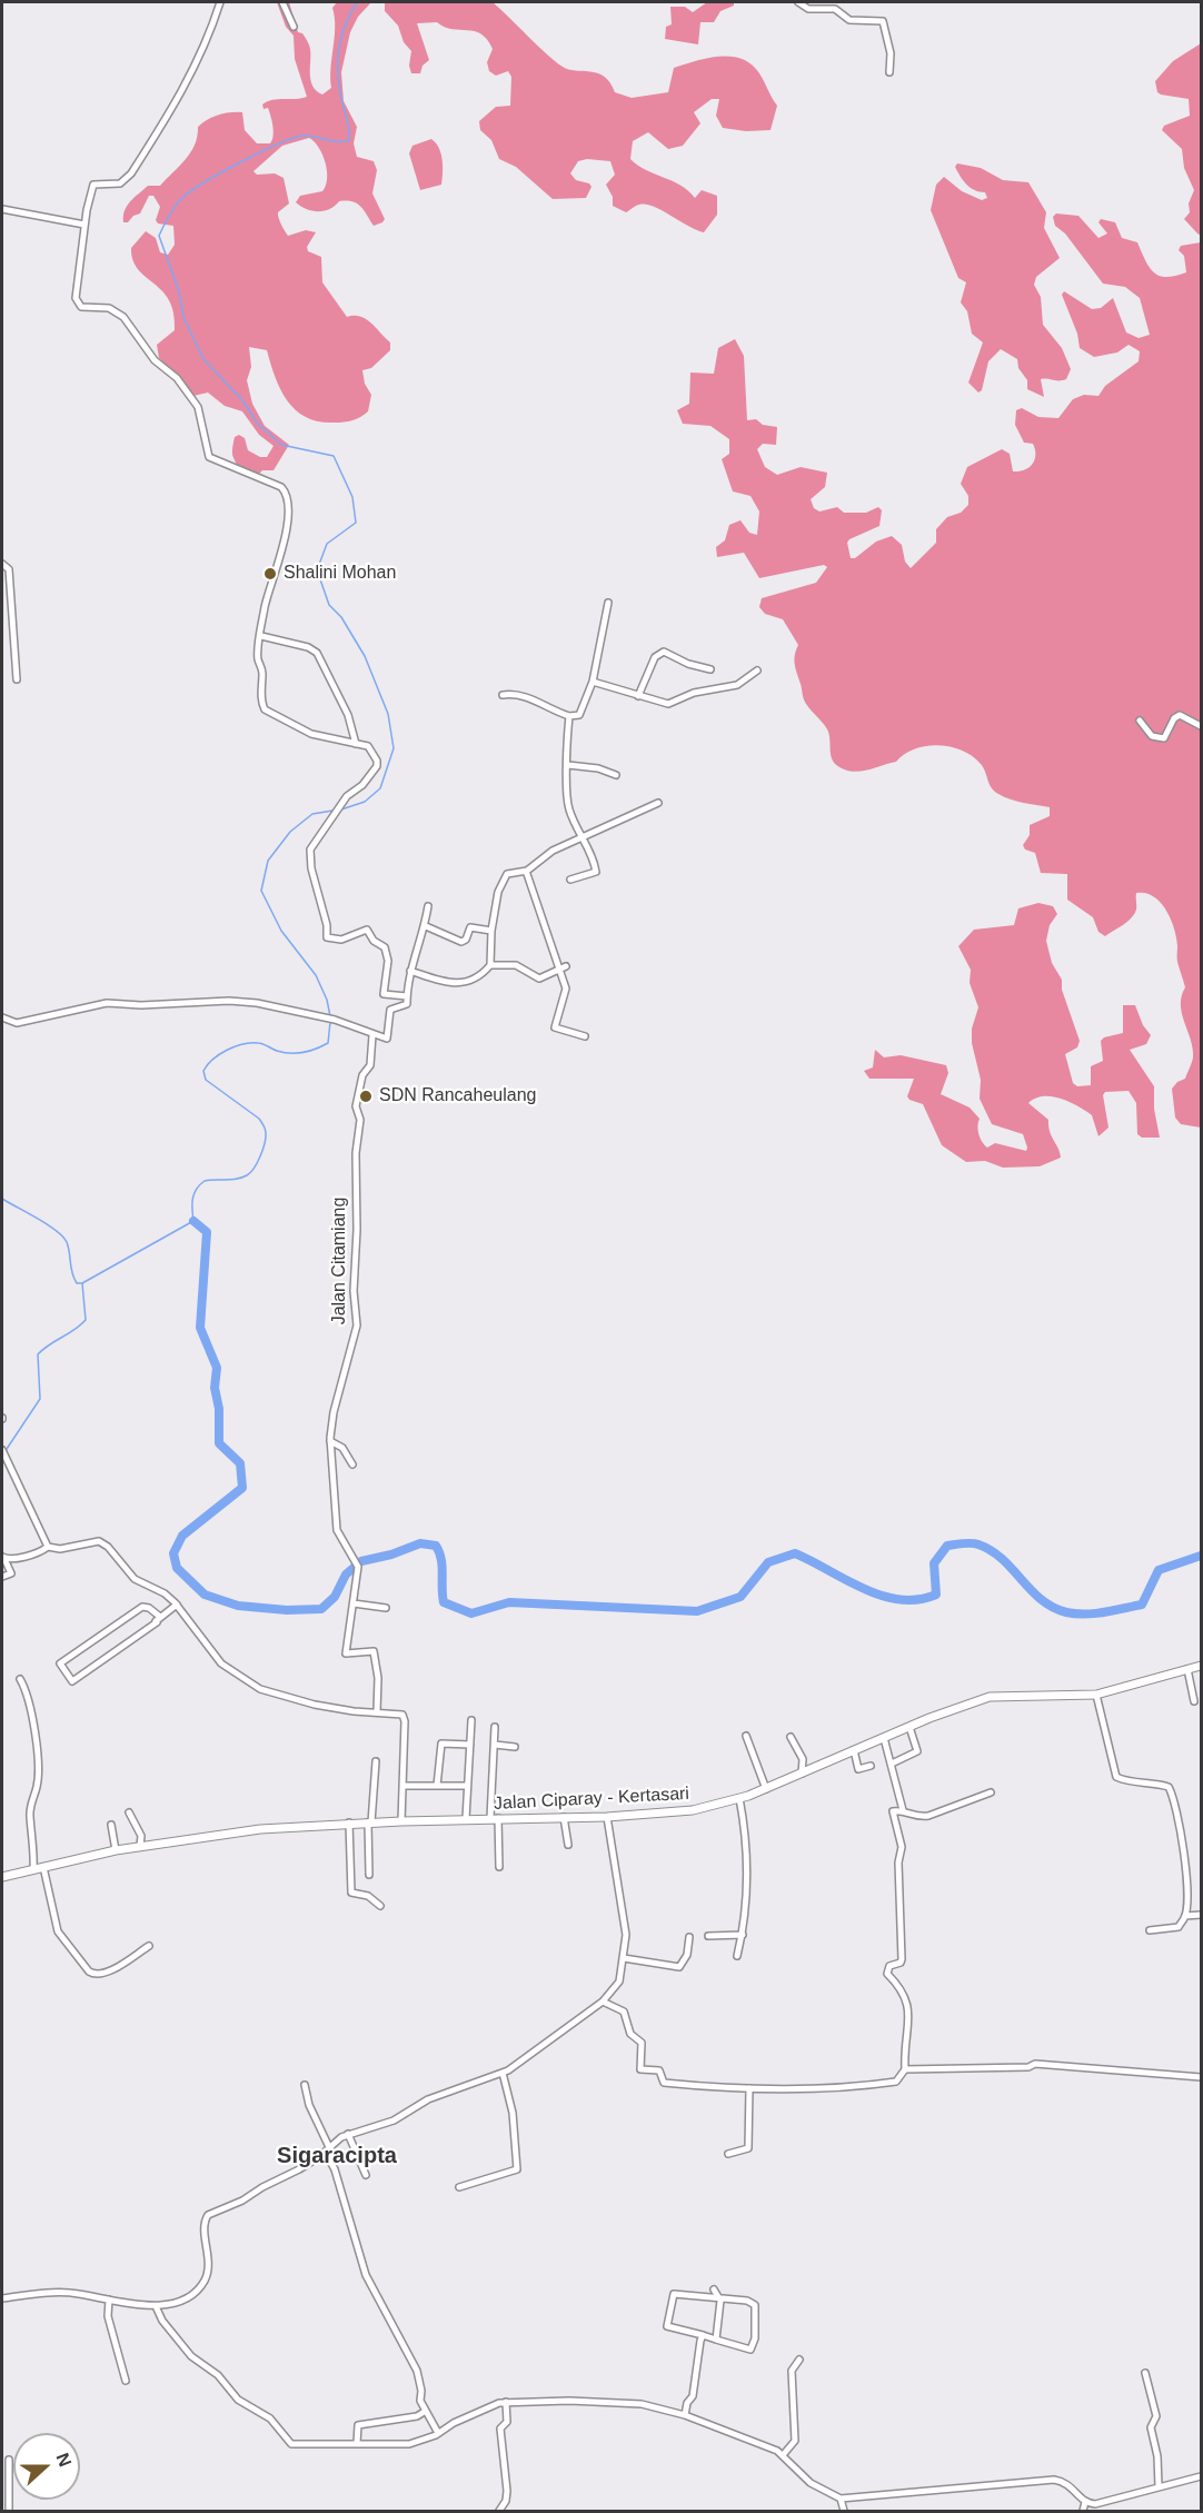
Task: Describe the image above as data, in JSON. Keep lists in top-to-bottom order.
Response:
{
  "streets": {
    "main road": ["Jalan Ciparay - Kertasari"],
    "street": ["Jalan Citamiang"]
  },
  "districts": ["Sigaracipta"],
  "places": ["Shalini Mohan", "SDN Rancaheulang"],
  "north": "right"
}
